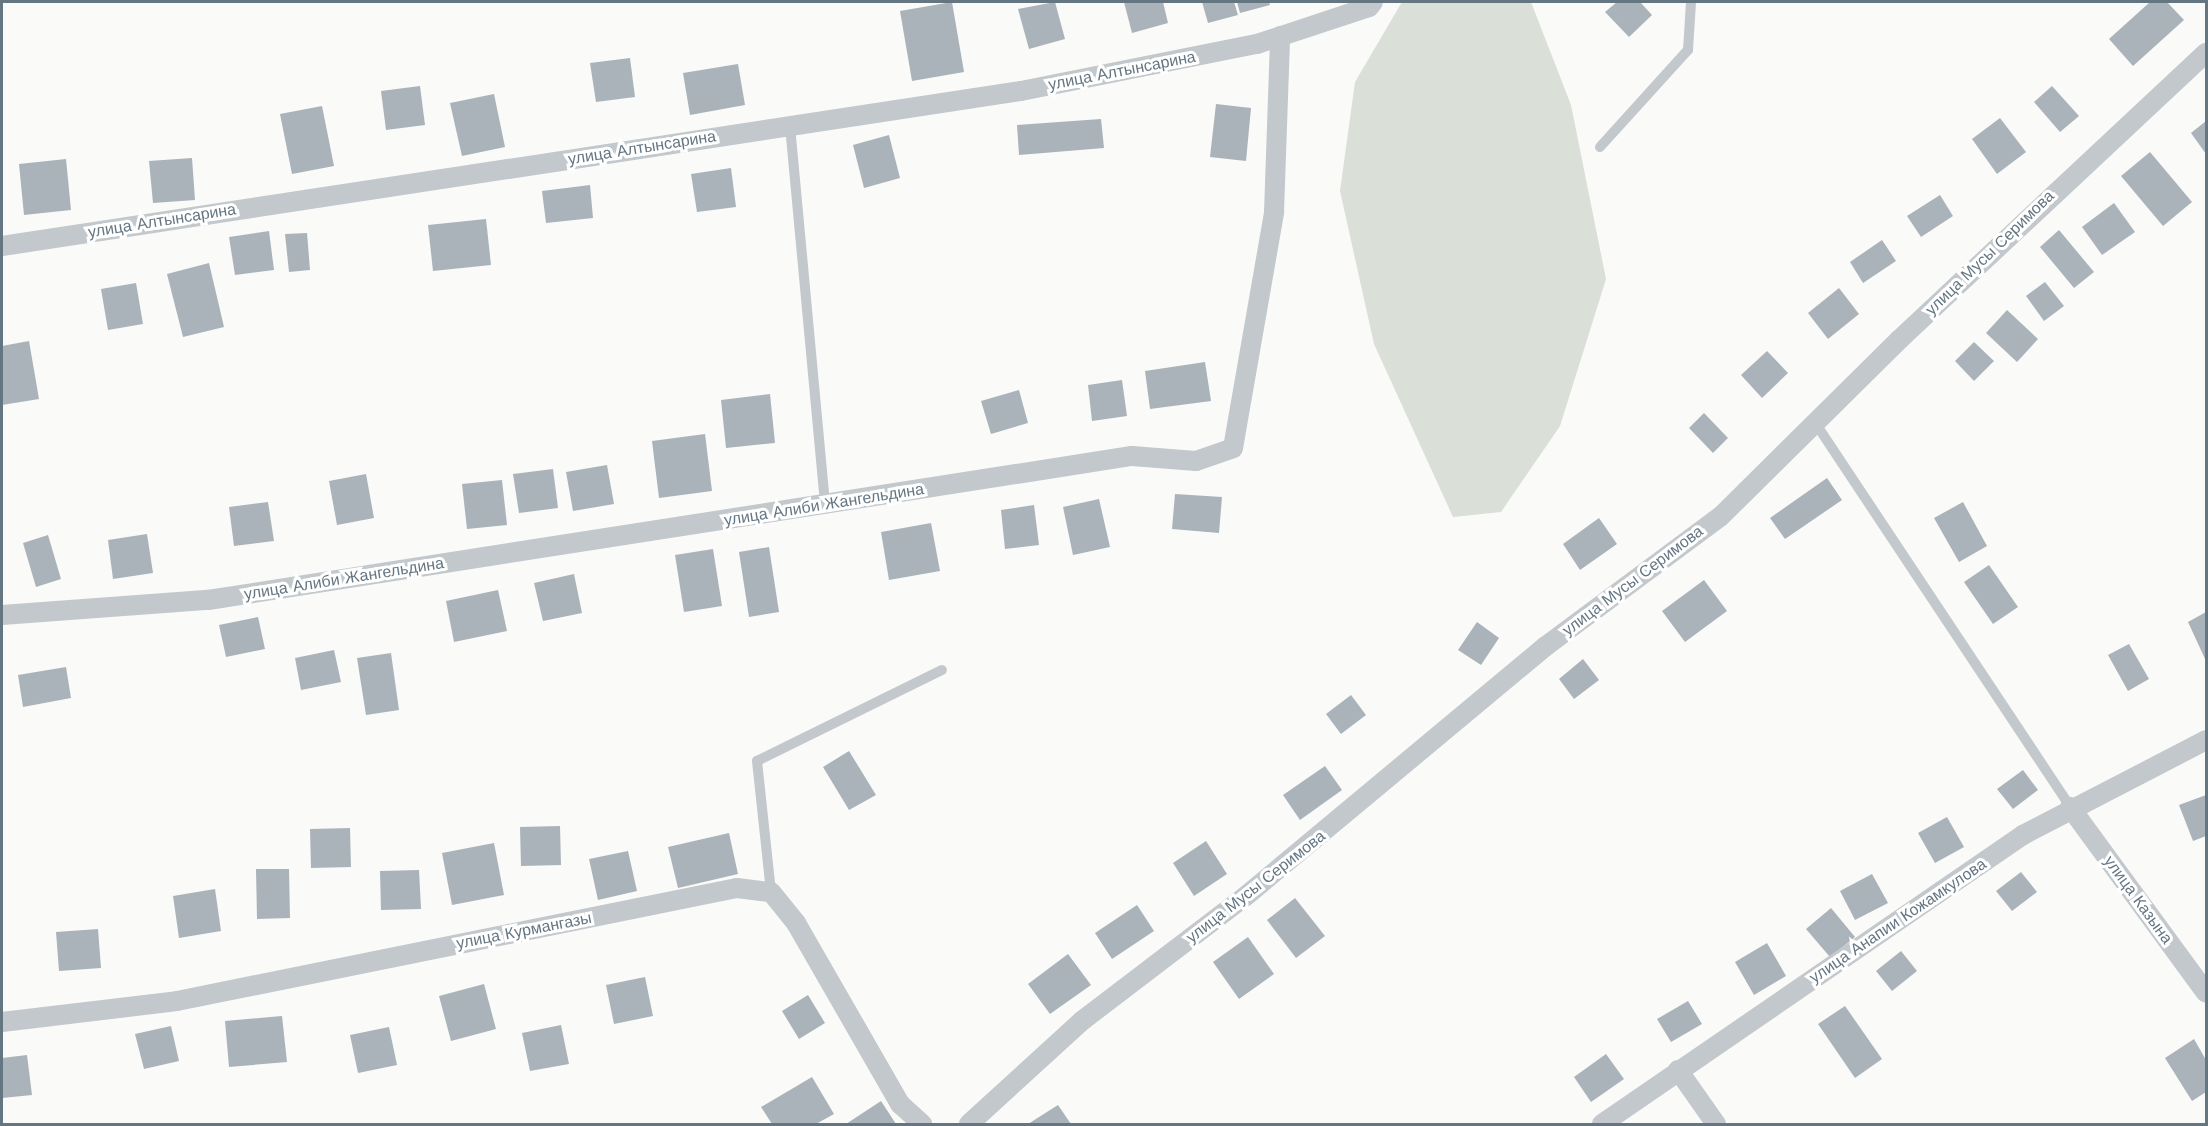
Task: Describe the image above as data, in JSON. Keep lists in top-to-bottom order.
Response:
{
  "streets": {
    "street": [
      "улица Алтынсарина",
      "улица Мусы Серимова",
      "улица Алиби Жангельдина",
      "улица Казына",
      "улица Анапии Кожамкулова",
      "улица Курмангазы"
    ]
  },
  "crossings": [
    ["улица Алтынсарина", "улица Алиби Жангельдина"],
    ["улица Казына", "улица Анапии Кожамкулова"]
  ]
}
